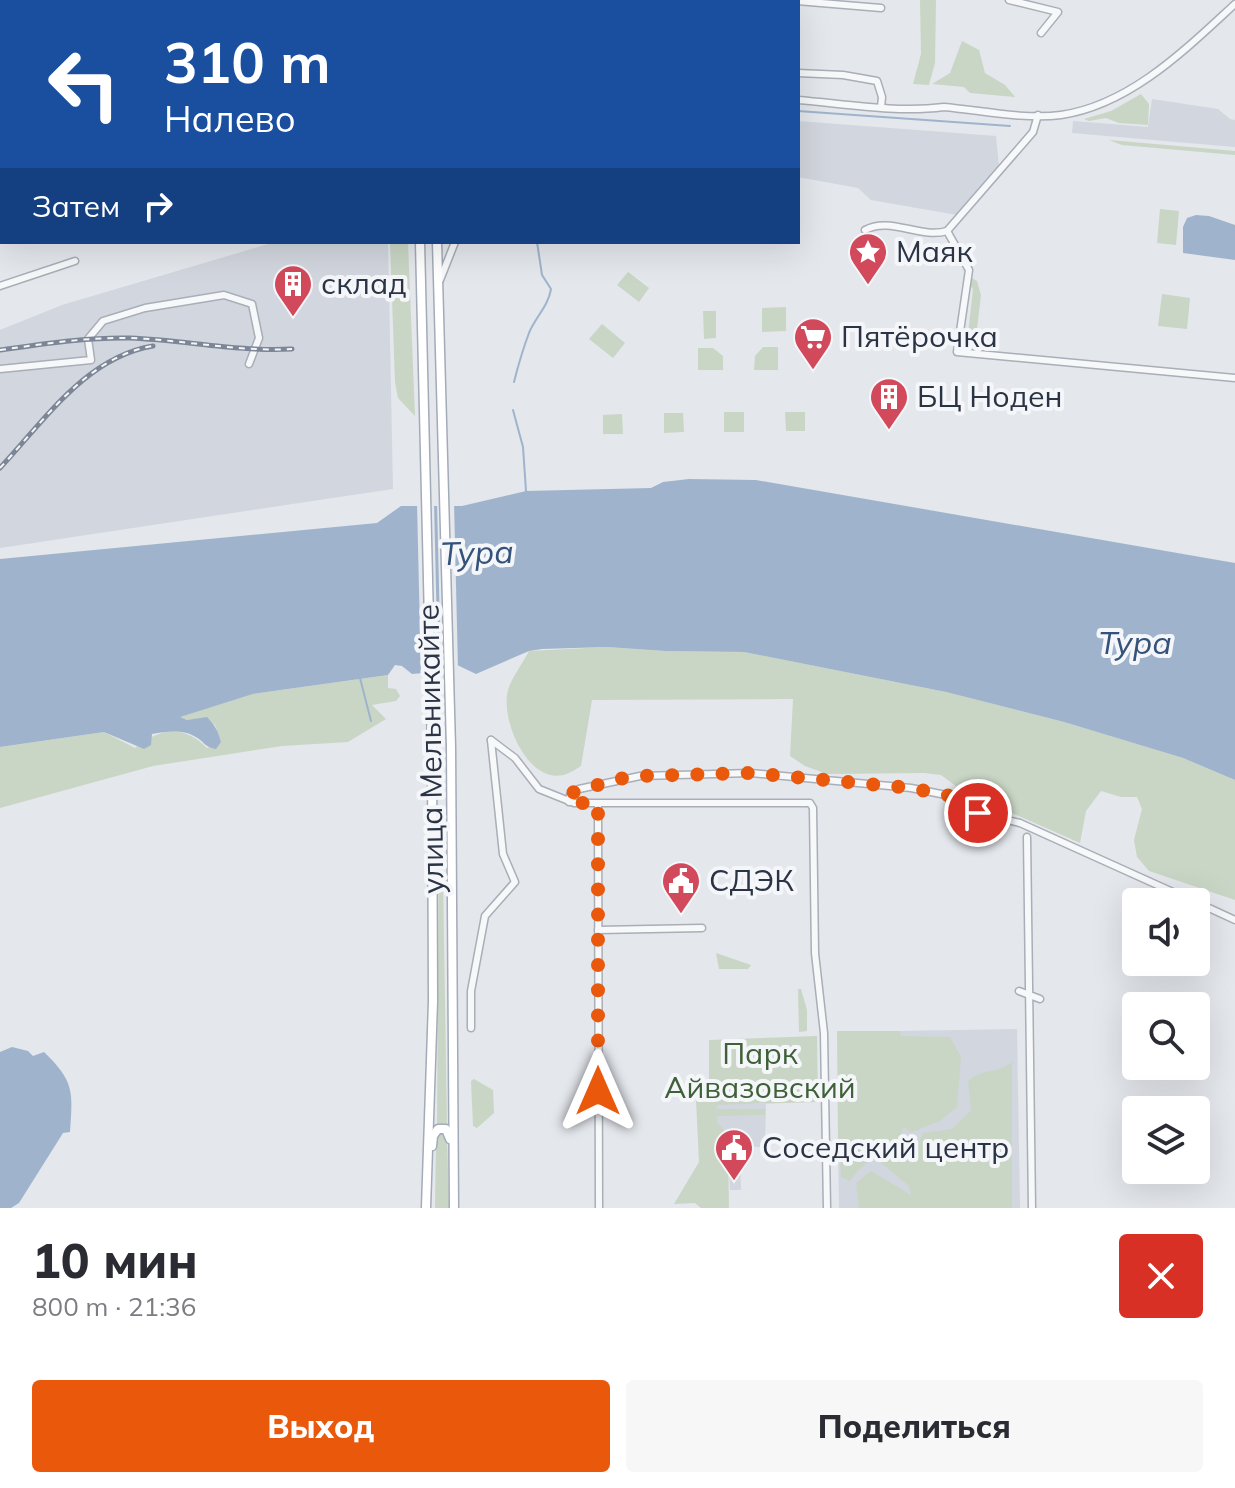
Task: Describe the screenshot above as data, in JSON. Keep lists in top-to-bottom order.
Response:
{
  "streets": {
    "main road": ["улица Мельникайте"]
  },
  "water": ["Тура"],
  "parks": ["Парк Айвазовский"],
  "places": {
    "place": ["Маяк"],
    "building": ["склад", "БЦ Ноден"],
    "supermarket": ["Пятёрочка"],
    "public building": ["СДЭК", "Соседский центр"]
  },
  "page": {
    "turn": ["310 m", "Налево"],
    "then": "Затем",
    "heading": ["10 мин", "800 m · 21:36"],
    "buttons": ["Выход", "Поделиться"]
  }
}
